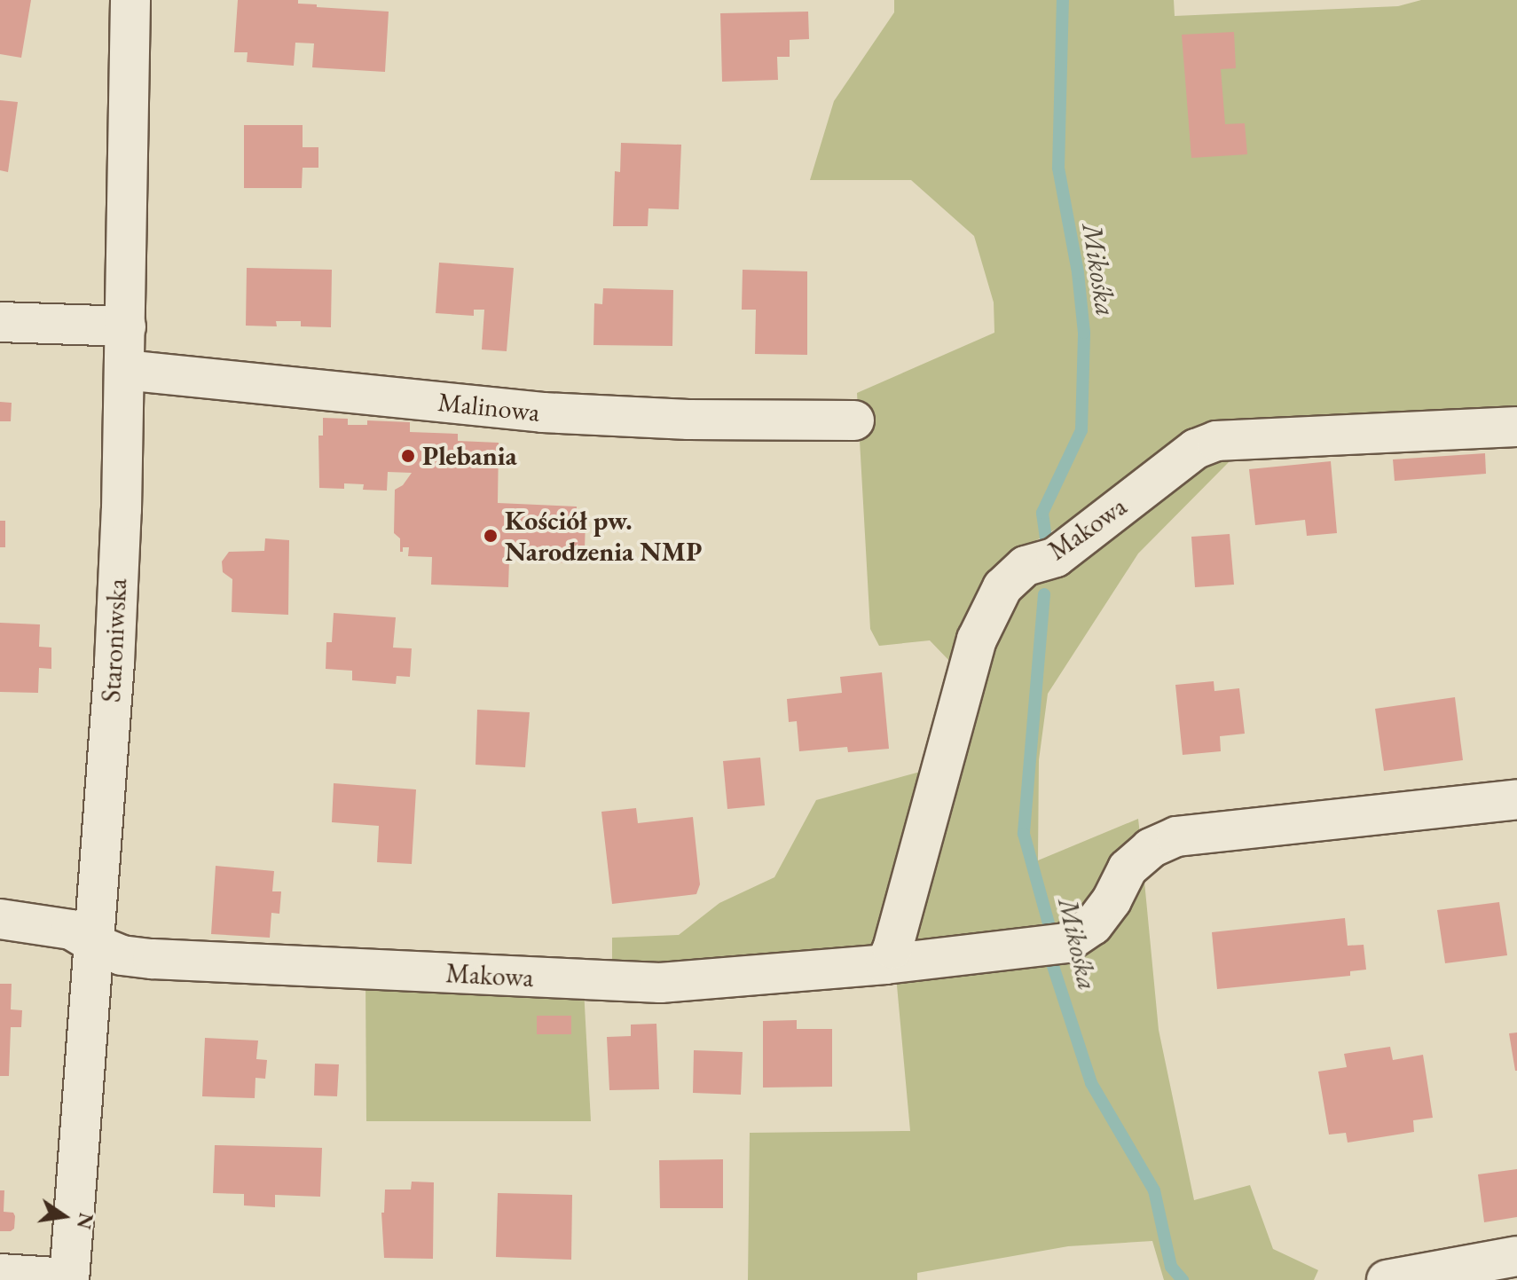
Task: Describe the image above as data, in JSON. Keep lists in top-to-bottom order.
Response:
{
  "streets": {
    "street": ["Malinowa", "Makowa", "Staroniwska"]
  },
  "crossings": [
    ["Malinowa", "Staroniwska"],
    ["Makowa", "Staroniwska"]
  ],
  "water": ["Mikośka"],
  "places": ["Plebania", "Kościół pw. Narodzenia NMP"],
  "north": "right"
}
